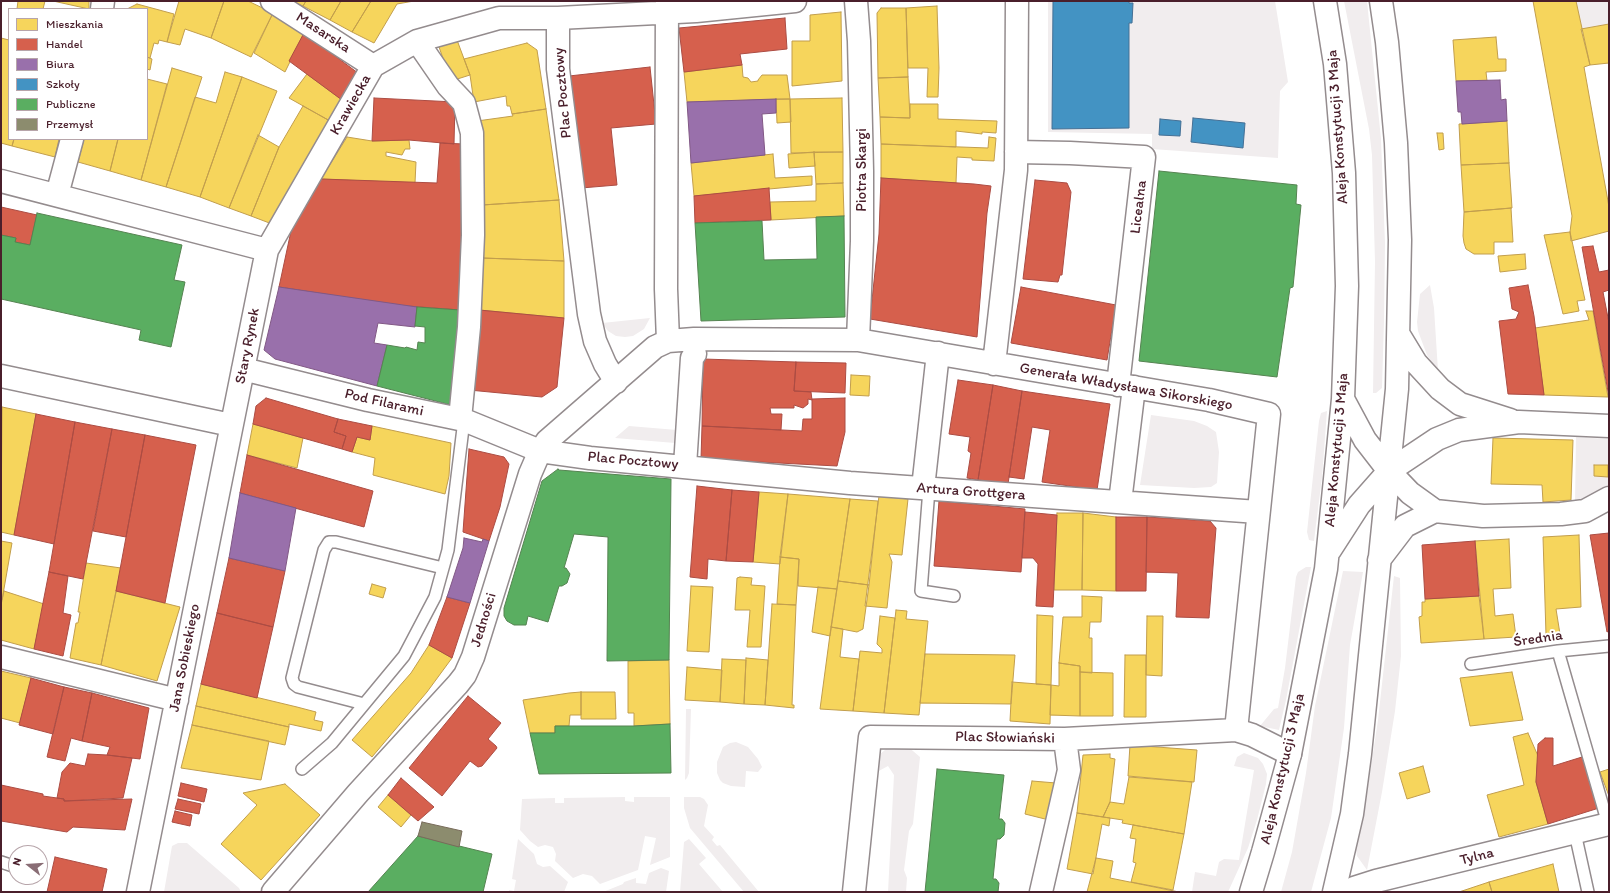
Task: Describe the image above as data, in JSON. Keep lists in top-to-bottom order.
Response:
{
  "streets": {
    "street": [
      "Masarska",
      "Plac Pocztowy",
      "Krawiecka",
      "Aleja Konstytucji 3 Maja",
      "Piotra Skargi",
      "Licealna",
      "Stary Rynek",
      "Generała Władysława Sikorskiego",
      "Pod Filarami",
      "Artura Grottgera",
      "Jedności",
      "Jana Sobieskiego",
      "Plac Słowiański",
      "Tylna"
    ],
    "lane": ["Średnia"]
  },
  "crossings": [
    ["Masarska", "Krawiecka"],
    ["Plac Pocztowy", "Krawiecka"],
    ["Plac Pocztowy", "Pod Filarami"],
    ["Plac Pocztowy", "Artura Grottgera"],
    ["Plac Pocztowy", "Jedności"],
    ["Krawiecka", "Stary Rynek"],
    ["Aleja Konstytucji 3 Maja", "Plac Słowiański"],
    ["Piotra Skargi", "Generała Władysława Sikorskiego"],
    ["Licealna", "Generała Władysława Sikorskiego"],
    ["Licealna", "Artura Grottgera"],
    ["Stary Rynek", "Pod Filarami"],
    ["Stary Rynek", "Jana Sobieskiego"],
    ["Generała Władysława Sikorskiego", "Artura Grottgera"],
    ["Generała Władysława Sikorskiego", "Jedności"],
    ["Generała Władysława Sikorskiego", "Plac Słowiański"],
    ["Pod Filarami", "Jedności"]
  ],
  "legend": [
    "Mieszkania",
    "Handel",
    "Biura",
    "Szkoły",
    "Publiczne",
    "Przemysł"
  ],
  "north": "left"
}
